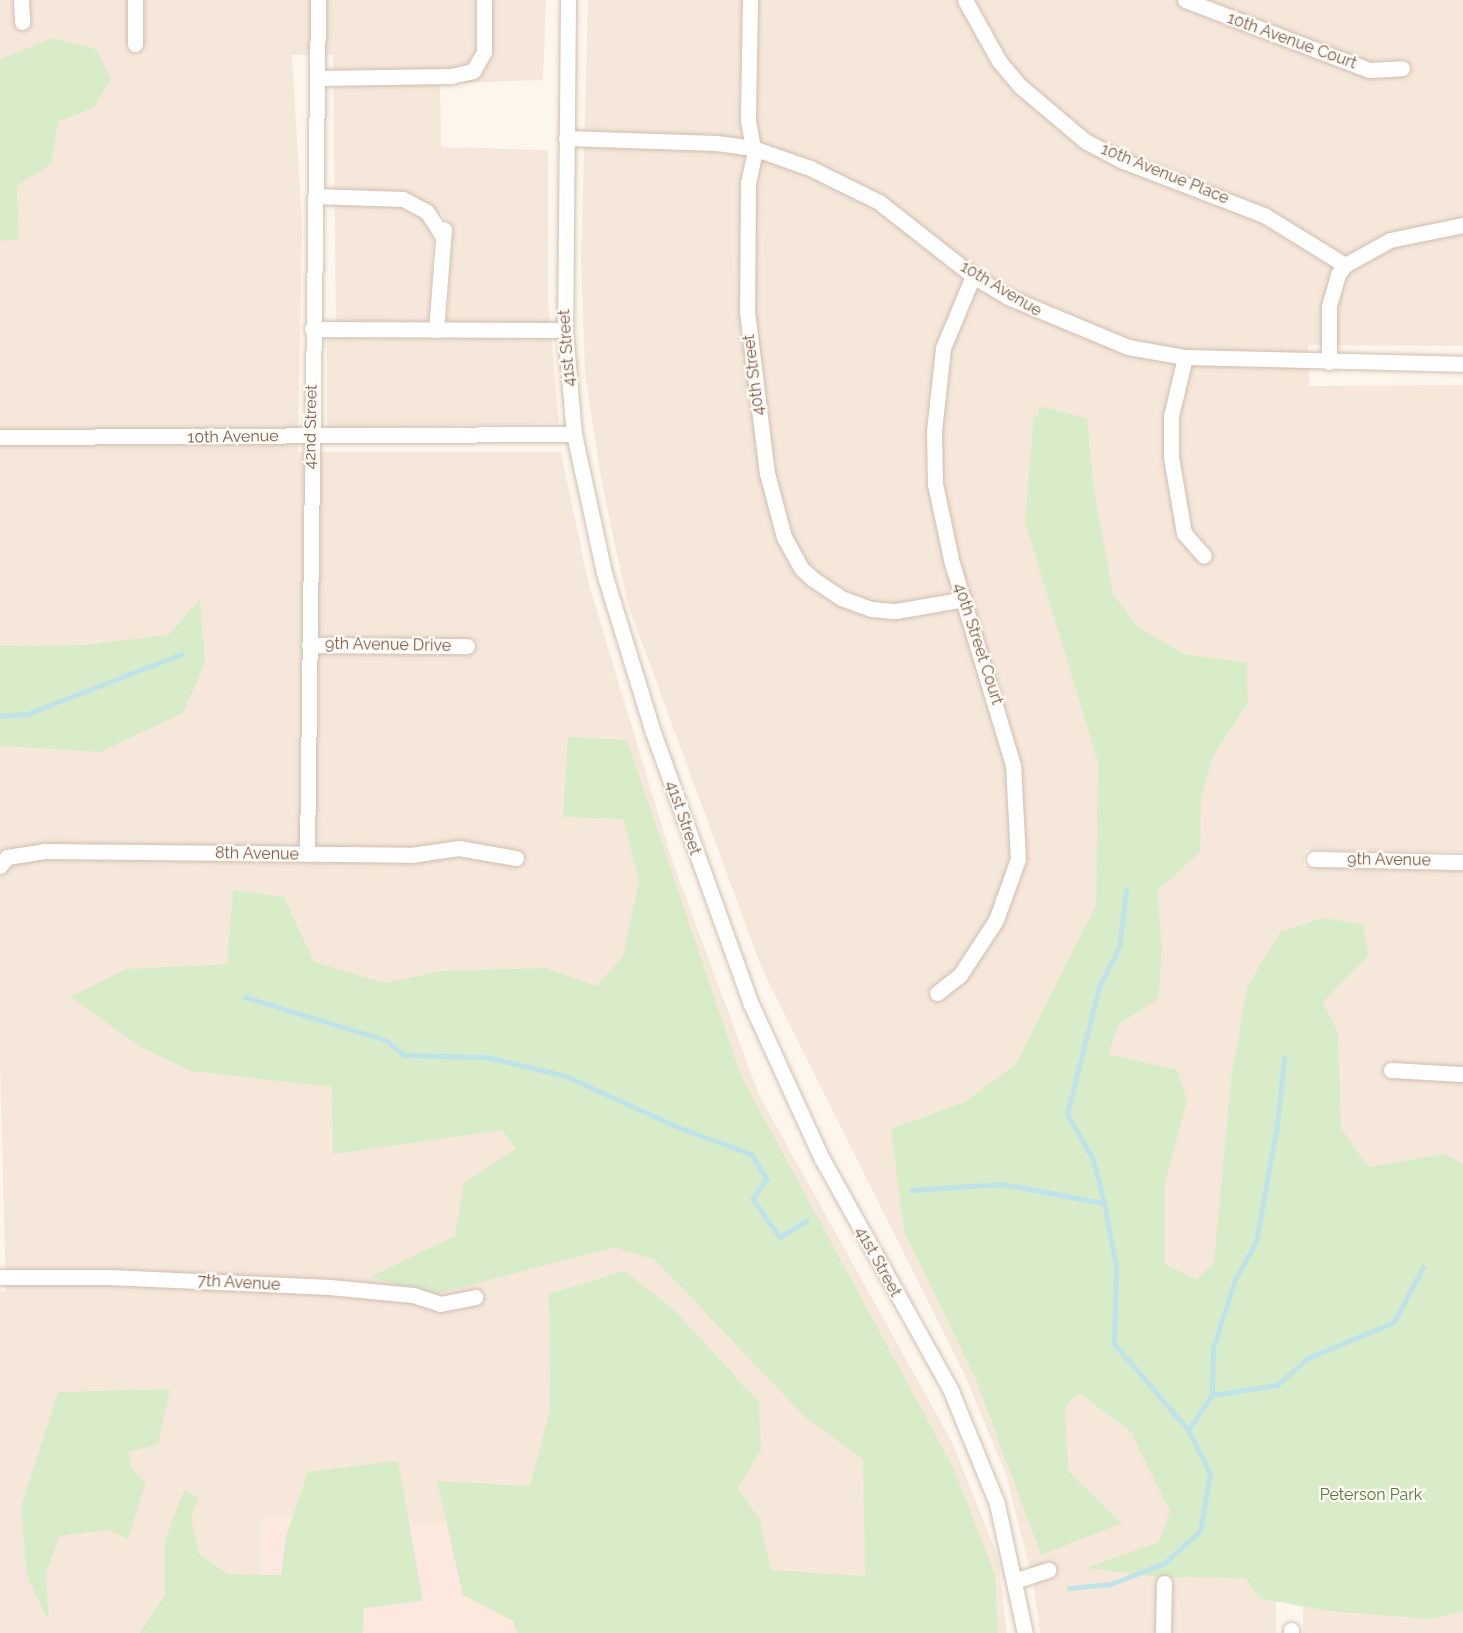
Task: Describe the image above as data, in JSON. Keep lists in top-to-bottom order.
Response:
{
  "streets": {
    "street": [
      "10th Avenue Court",
      "10th Avenue Place",
      "10th Avenue",
      "41st Street",
      "40th Street",
      "42nd Street",
      "40th Street Court",
      "9th Avenue Drive",
      "8th Avenue",
      "9th Avenue",
      "7th Avenue"
    ]
  },
  "crossings": [
    ["10th Avenue", "41st Street"],
    ["10th Avenue", "40th Street"],
    ["10th Avenue", "42nd Street"],
    ["10th Avenue", "40th Street Court"],
    ["40th Street", "40th Street Court"],
    ["42nd Street", "9th Avenue Drive"],
    ["42nd Street", "8th Avenue"]
  ],
  "parks": ["Peterson Park"]
}
